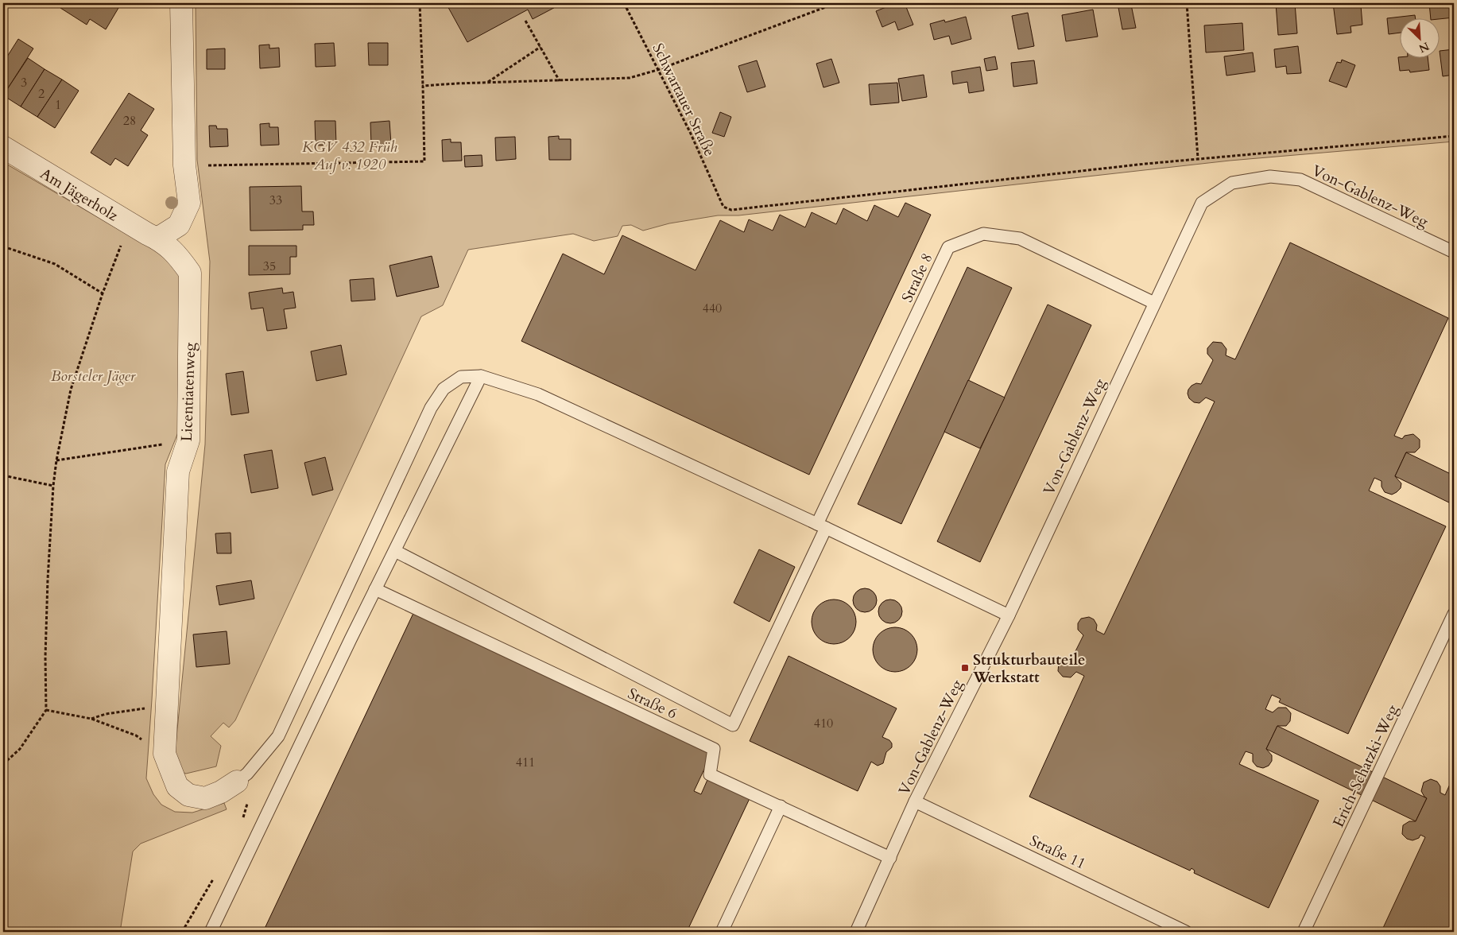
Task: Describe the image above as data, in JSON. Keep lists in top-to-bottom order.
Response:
{
  "streets": {
    "street": ["Am Jägerholz", "Licentiatenweg"],
    "lane": [
      "Von-Gablenz-Weg",
      "Straße 8",
      "Straße 6",
      "Erich-Schatzki-Weg",
      "Straße 11"
    ],
    "path": ["Schwartauer Straße"]
  },
  "crossings": [
    ["Am Jägerholz", "Licentiatenweg"],
    ["Von-Gablenz-Weg", "Straße 8"],
    ["Von-Gablenz-Weg", "Straße 6"],
    ["Von-Gablenz-Weg", "Straße 11"]
  ],
  "parks": ["KGV 432 Früh Auf v. 1920", "Borsteler Jäger"],
  "places": {
    "transit": ["Strukturbauteile Werkstatt"]
  },
  "house_numbers": [
    "3",
    "2",
    "1",
    "28",
    "33",
    "35",
    "440",
    "410",
    "411"
  ],
  "north": "bottom right"
}
